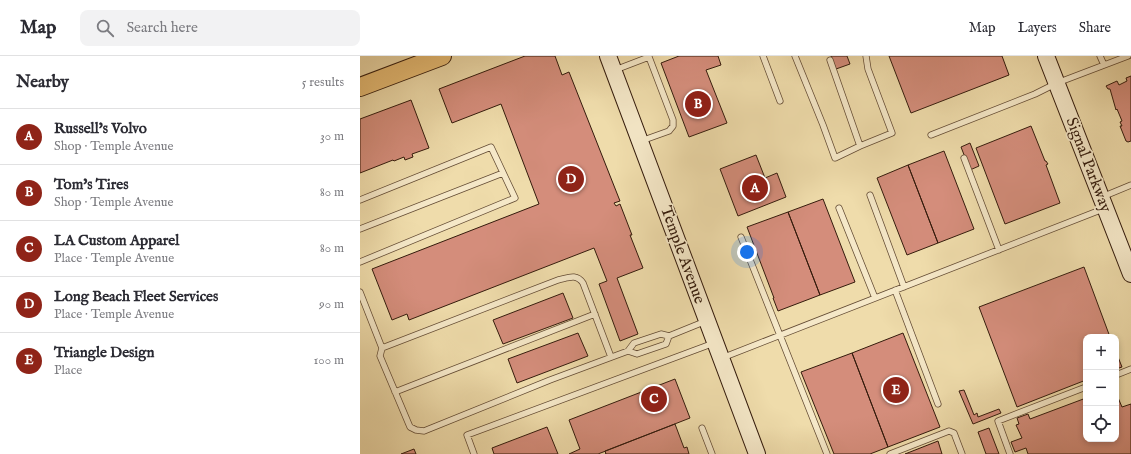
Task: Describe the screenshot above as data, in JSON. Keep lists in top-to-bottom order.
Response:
{
  "streets": {
    "main road": ["Signal Parkway", "Temple Avenue"]
  },
  "page": {
    "header": "Map",
    "search": "Search here",
    "nav": ["Map", "Layers", "Share"],
    "heading": ["Nearby", "5 results"],
    "pins": [
      "B",
      "D",
      "A",
      "E",
      "C"
    ],
    "list": [
      {
        "mark": "A",
        "name": "Russell's Volvo",
        "note": "Shop · Temple Avenue",
        "value": "30 m"
      },
      {
        "mark": "B",
        "name": "Tom's Tires",
        "note": "Shop · Temple Avenue",
        "value": "80 m"
      },
      {
        "mark": "C",
        "name": "LA Custom Apparel",
        "note": "Place · Temple Avenue",
        "value": "80 m"
      },
      {
        "mark": "D",
        "name": "Long Beach Fleet Services",
        "note": "Place · Temple Avenue",
        "value": "90 m"
      },
      {
        "mark": "E",
        "name": "Triangle Design",
        "note": "Place",
        "value": "100 m"
      }
    ],
    "map_buttons": ["+", "−"]
  }
}
